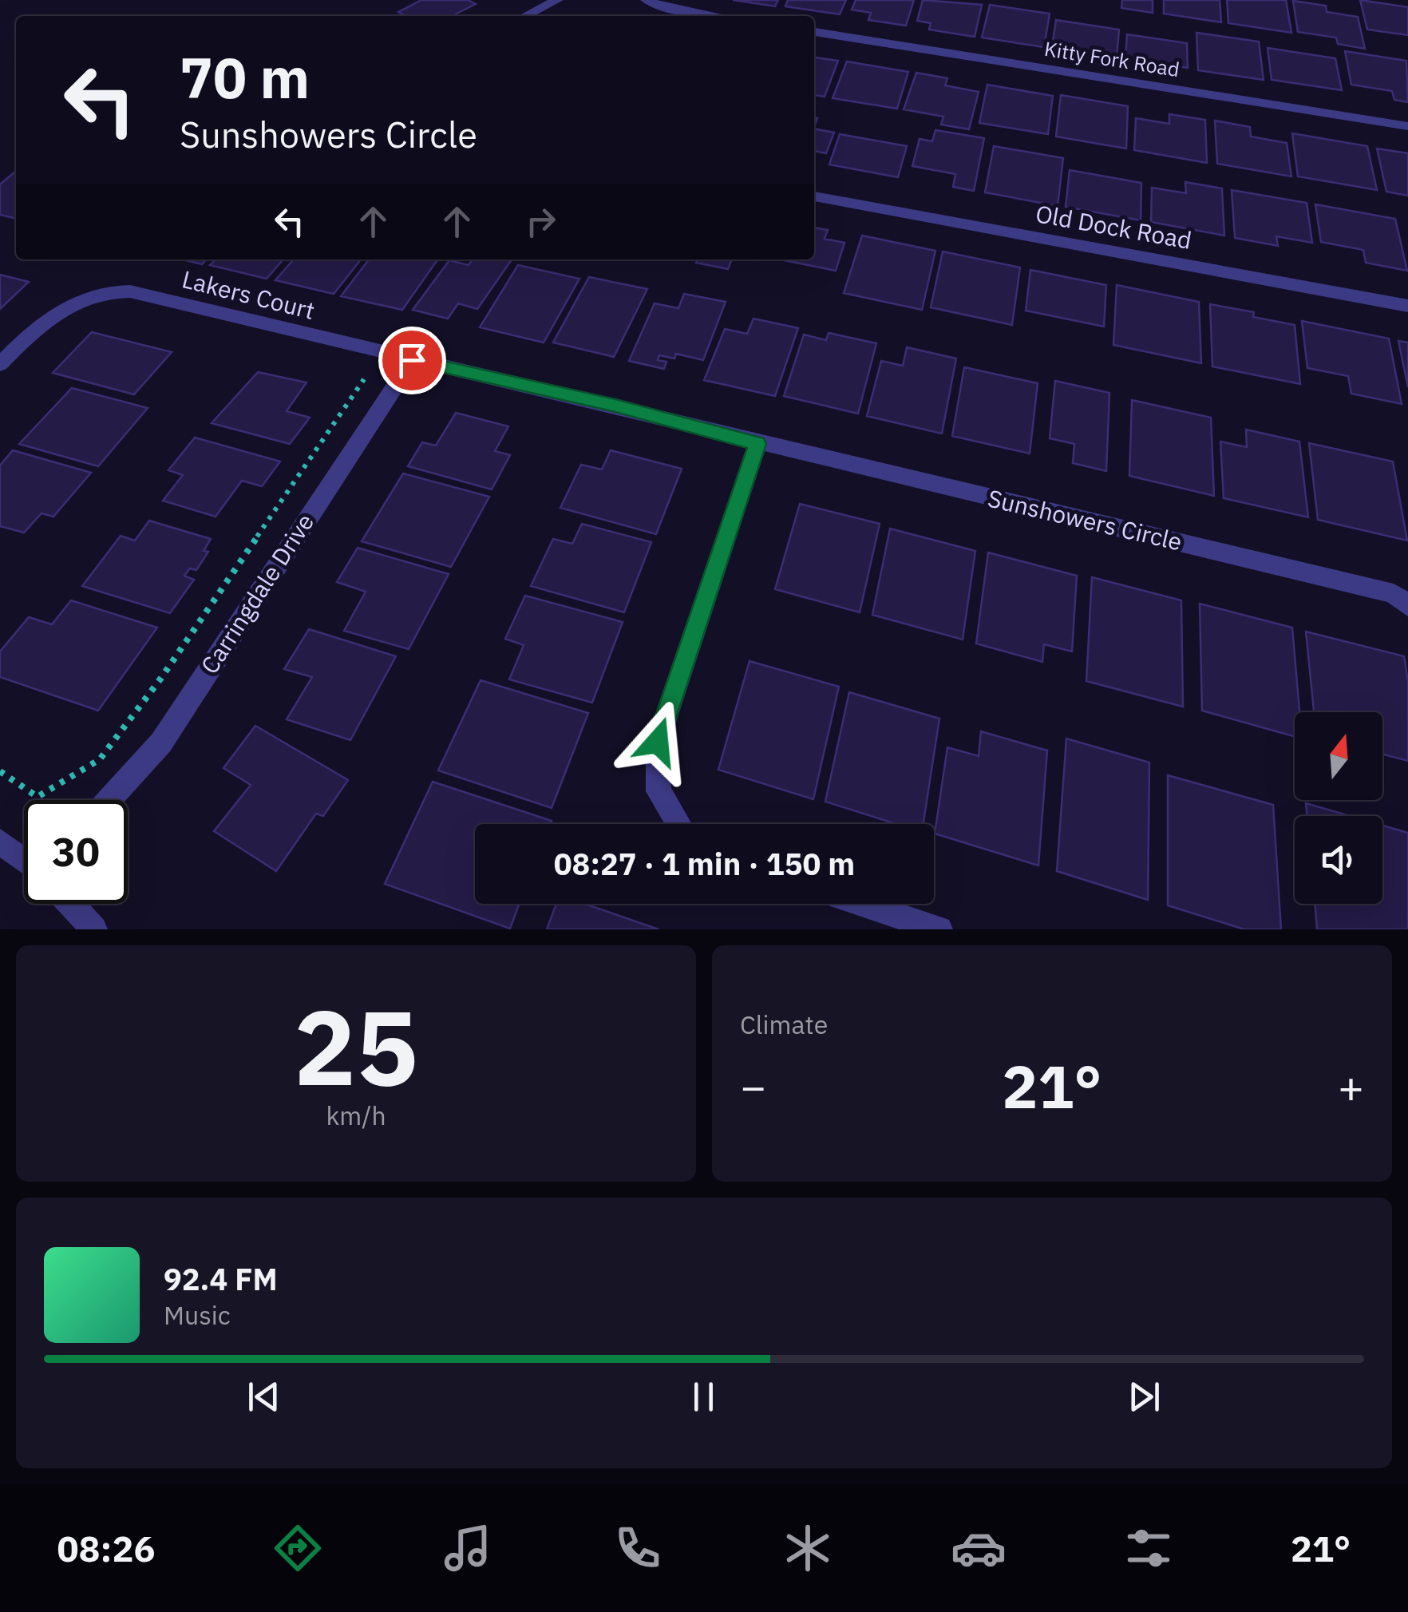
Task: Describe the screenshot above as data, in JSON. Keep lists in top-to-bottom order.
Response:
{
  "streets": {
    "street": [
      "Kitty Fork Road",
      "Old Dock Road",
      "Lakers Court",
      "Sunshowers Circle",
      "Carringdale Drive"
    ]
  },
  "crossings": [
    ["Lakers Court", "Sunshowers Circle"],
    ["Lakers Court", "Carringdale Drive"],
    ["Sunshowers Circle", "Carringdale Drive"]
  ],
  "north": "top",
  "page": {
    "turn": ["70 m", "Sunshowers Circle"],
    "limit": "30",
    "trip": "08:27 · 1 min · 150 m",
    "tile": [
      ["25", "km/h"],
      "Climate"
    ],
    "heat": ["−", "21°", "+"],
    "song": ["92.4 FM", "Music"],
    "tabs": ["08:26", "21°"]
  }
}
